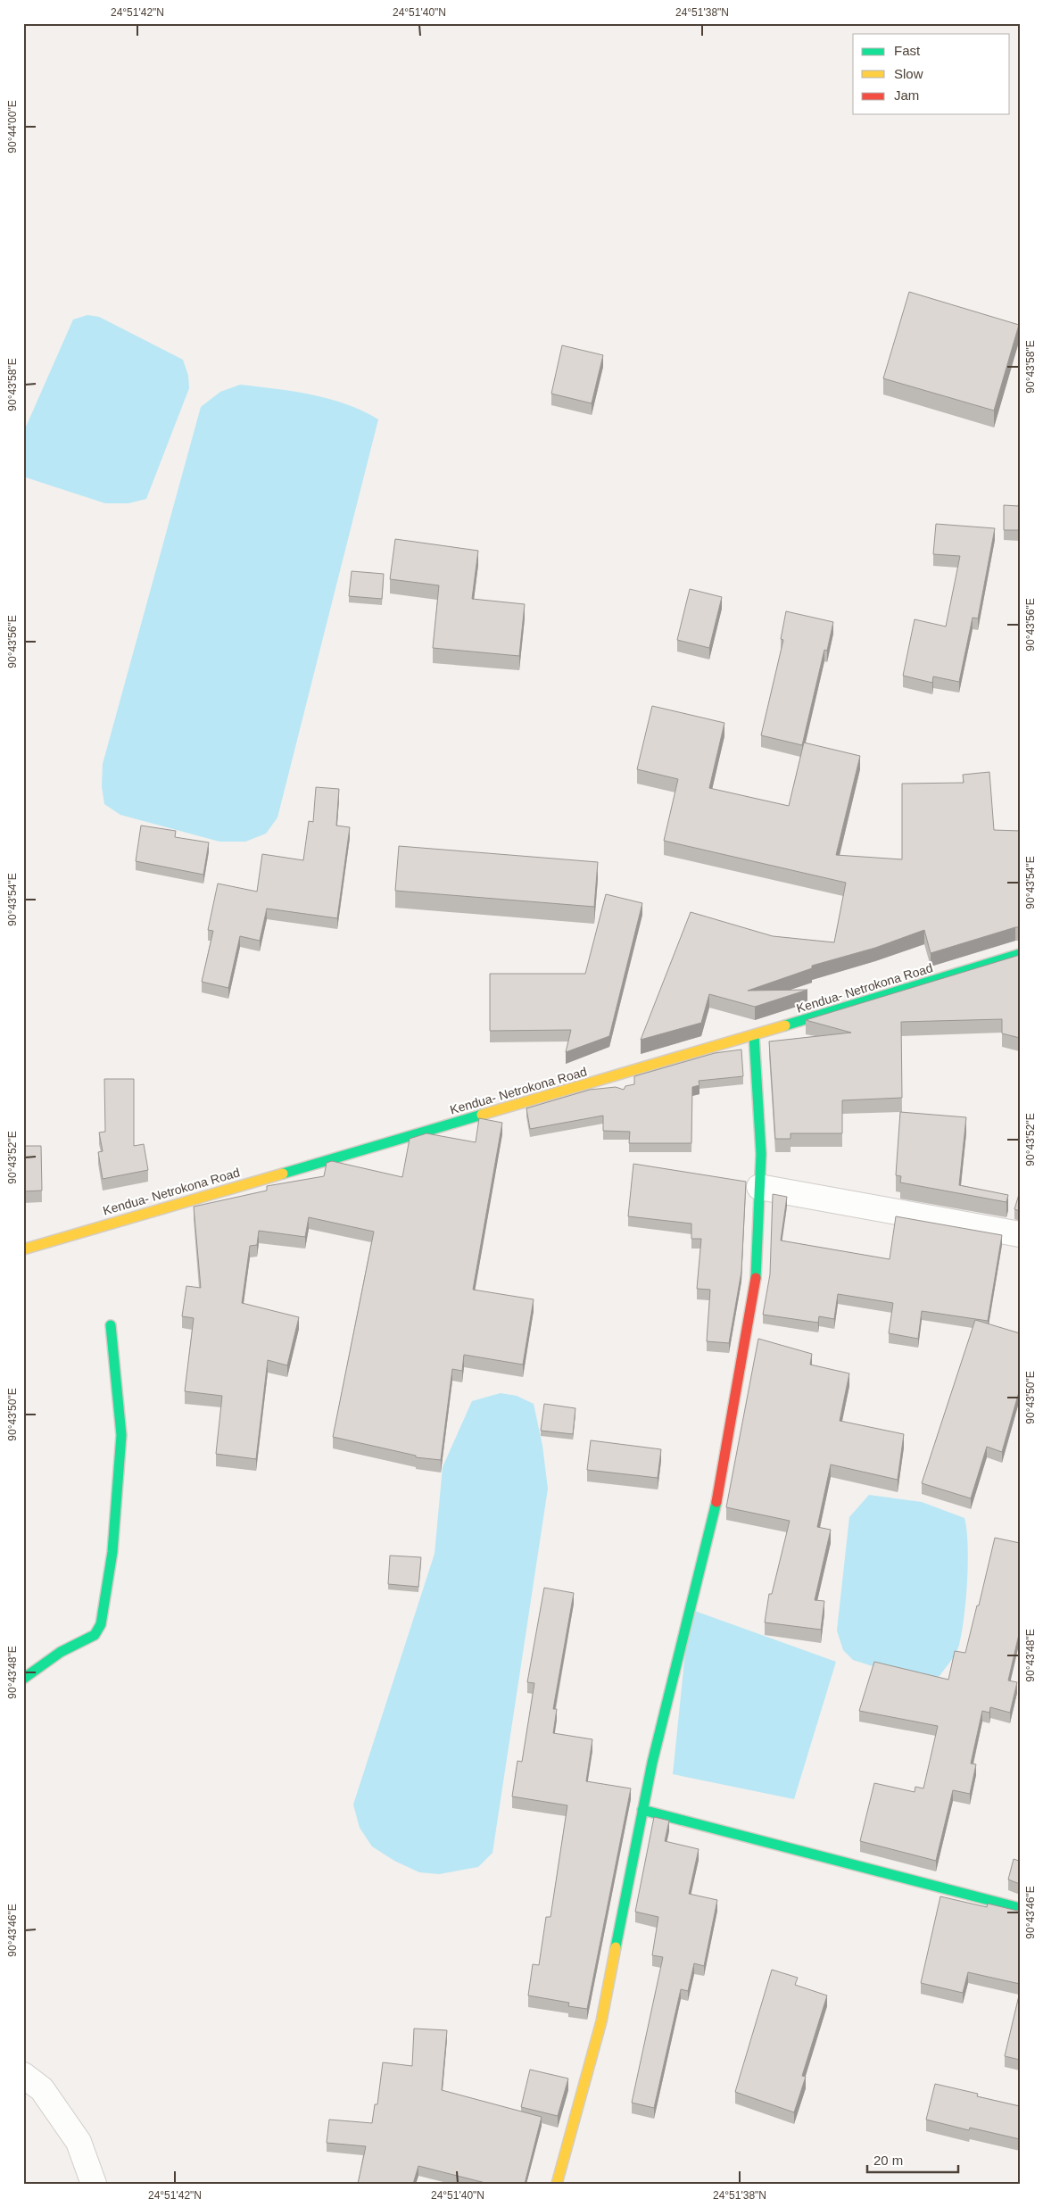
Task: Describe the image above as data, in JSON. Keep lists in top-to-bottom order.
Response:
{
  "streets": {
    "street": ["Kendua- Netrokona Road"]
  },
  "legend": ["Fast", "Slow", "Jam"],
  "scale_bar": "20 m",
  "coordinates": [
    "24°51'42\"N",
    "24°51'40\"N",
    "24°51'38\"N",
    "90°44'00\"E",
    "90°43'58\"E",
    "90°43'56\"E",
    "90°43'54\"E",
    "90°43'52\"E",
    "90°43'50\"E",
    "90°43'48\"E",
    "90°43'46\"E"
  ]
}
